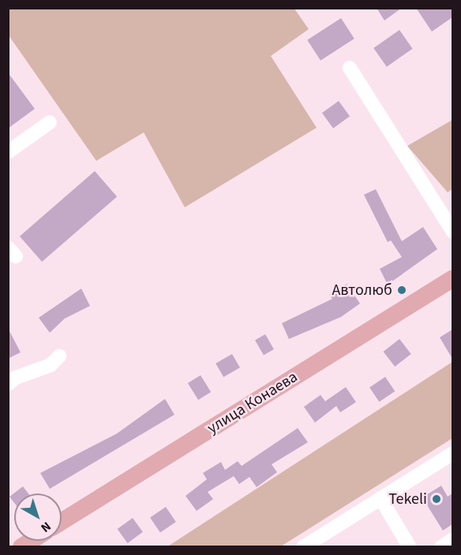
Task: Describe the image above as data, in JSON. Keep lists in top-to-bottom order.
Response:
{
  "streets": {
    "main road": ["улица Конаева"]
  },
  "places": ["Автолюб", "Tekeli"],
  "north": "bottom right"
}
